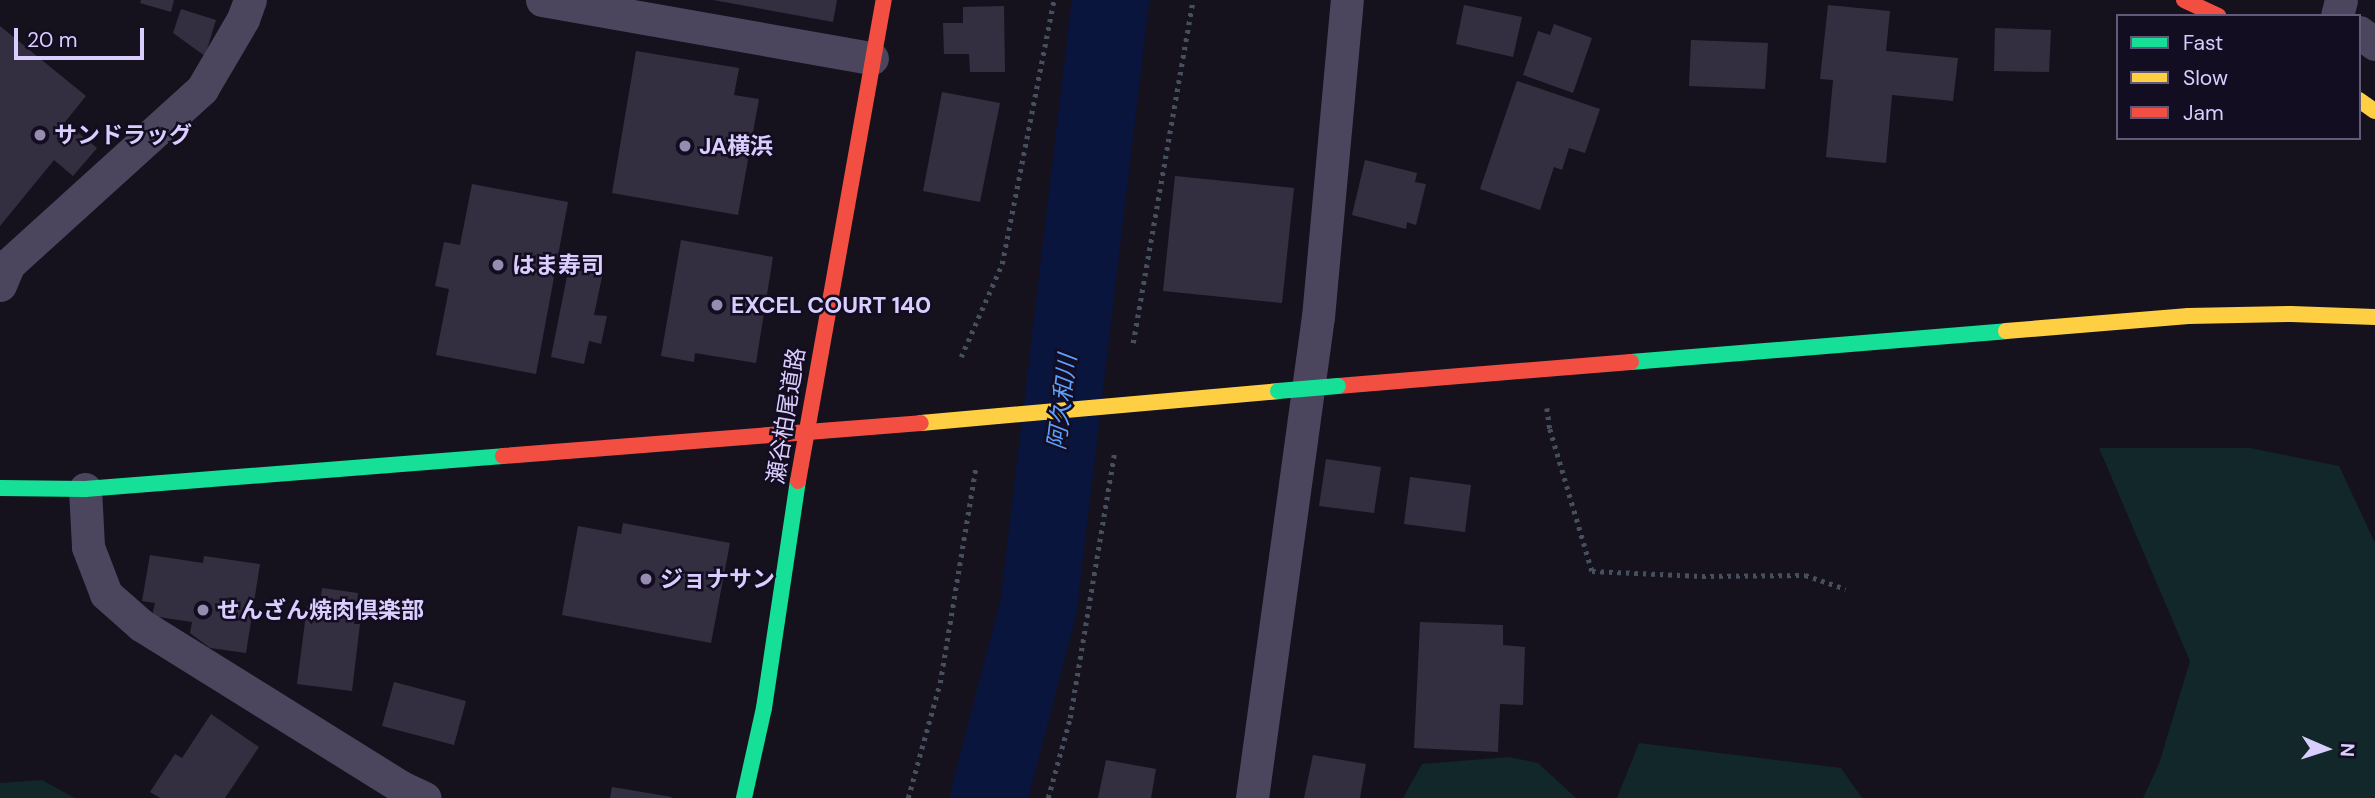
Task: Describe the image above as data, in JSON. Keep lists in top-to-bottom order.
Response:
{
  "streets": {
    "street": ["瀬谷柏尾道路"]
  },
  "water": ["阿久和川"],
  "places": [
    "サンドラッグ",
    "JA横浜",
    "はま寿司",
    "EXCEL COURT 140",
    "ジョナサン",
    "せんざん焼肉倶楽部"
  ],
  "legend": ["Fast", "Slow", "Jam"],
  "scale_bar": "20 m",
  "north": "right"
}
